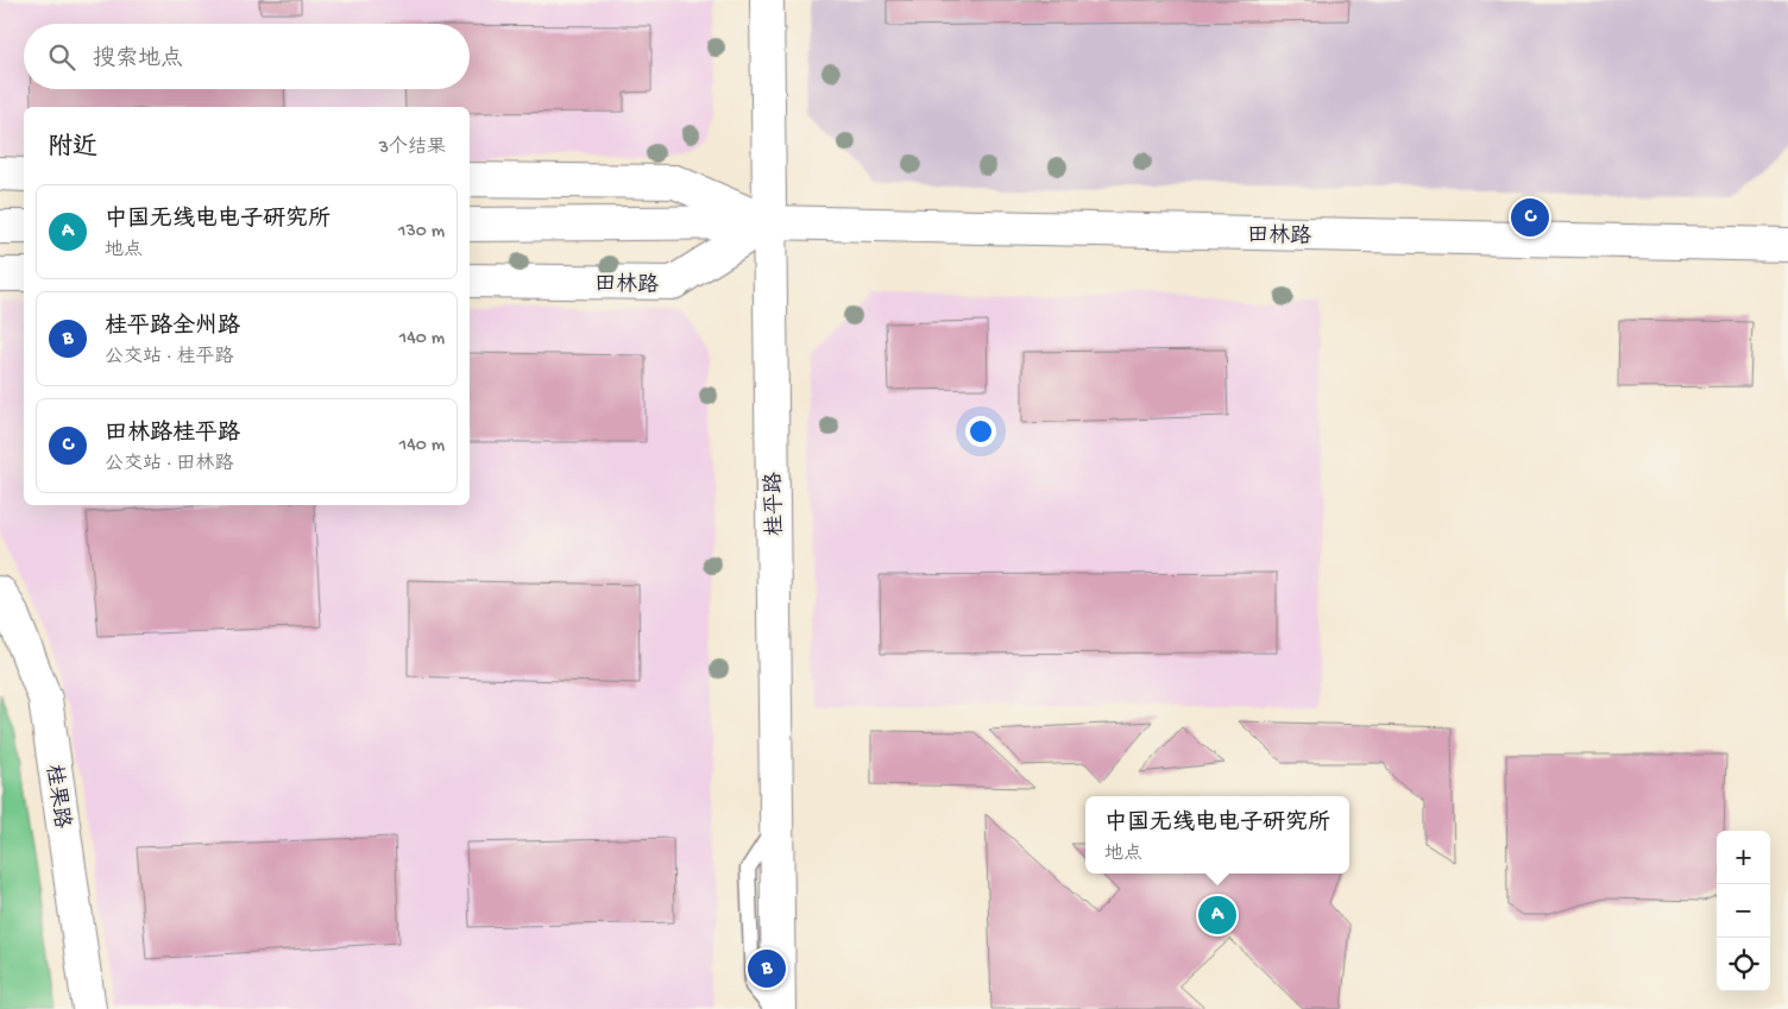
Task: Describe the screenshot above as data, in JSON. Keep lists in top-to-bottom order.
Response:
{
  "streets": {
    "street": ["田林路", "桂平路", "桂果路"]
  },
  "crossings": [
    ["田林路", "桂平路"]
  ],
  "page": {
    "search": "搜索地点",
    "heading": ["附近", "3个结果"],
    "list": [
      {
        "mark": "A",
        "name": "中国无线电电子研究所",
        "note": "地点",
        "value": "130 m"
      },
      {
        "mark": "B",
        "name": "桂平路全州路",
        "note": "公交站 · 桂平路",
        "value": "140 m"
      },
      {
        "mark": "C",
        "name": "田林路桂平路",
        "note": "公交站 · 田林路",
        "value": "140 m"
      }
    ],
    "pins": ["C", "A", "B"],
    "popup": ["中国无线电电子研究所", "地点"],
    "map_buttons": ["+", "−"]
  }
}
